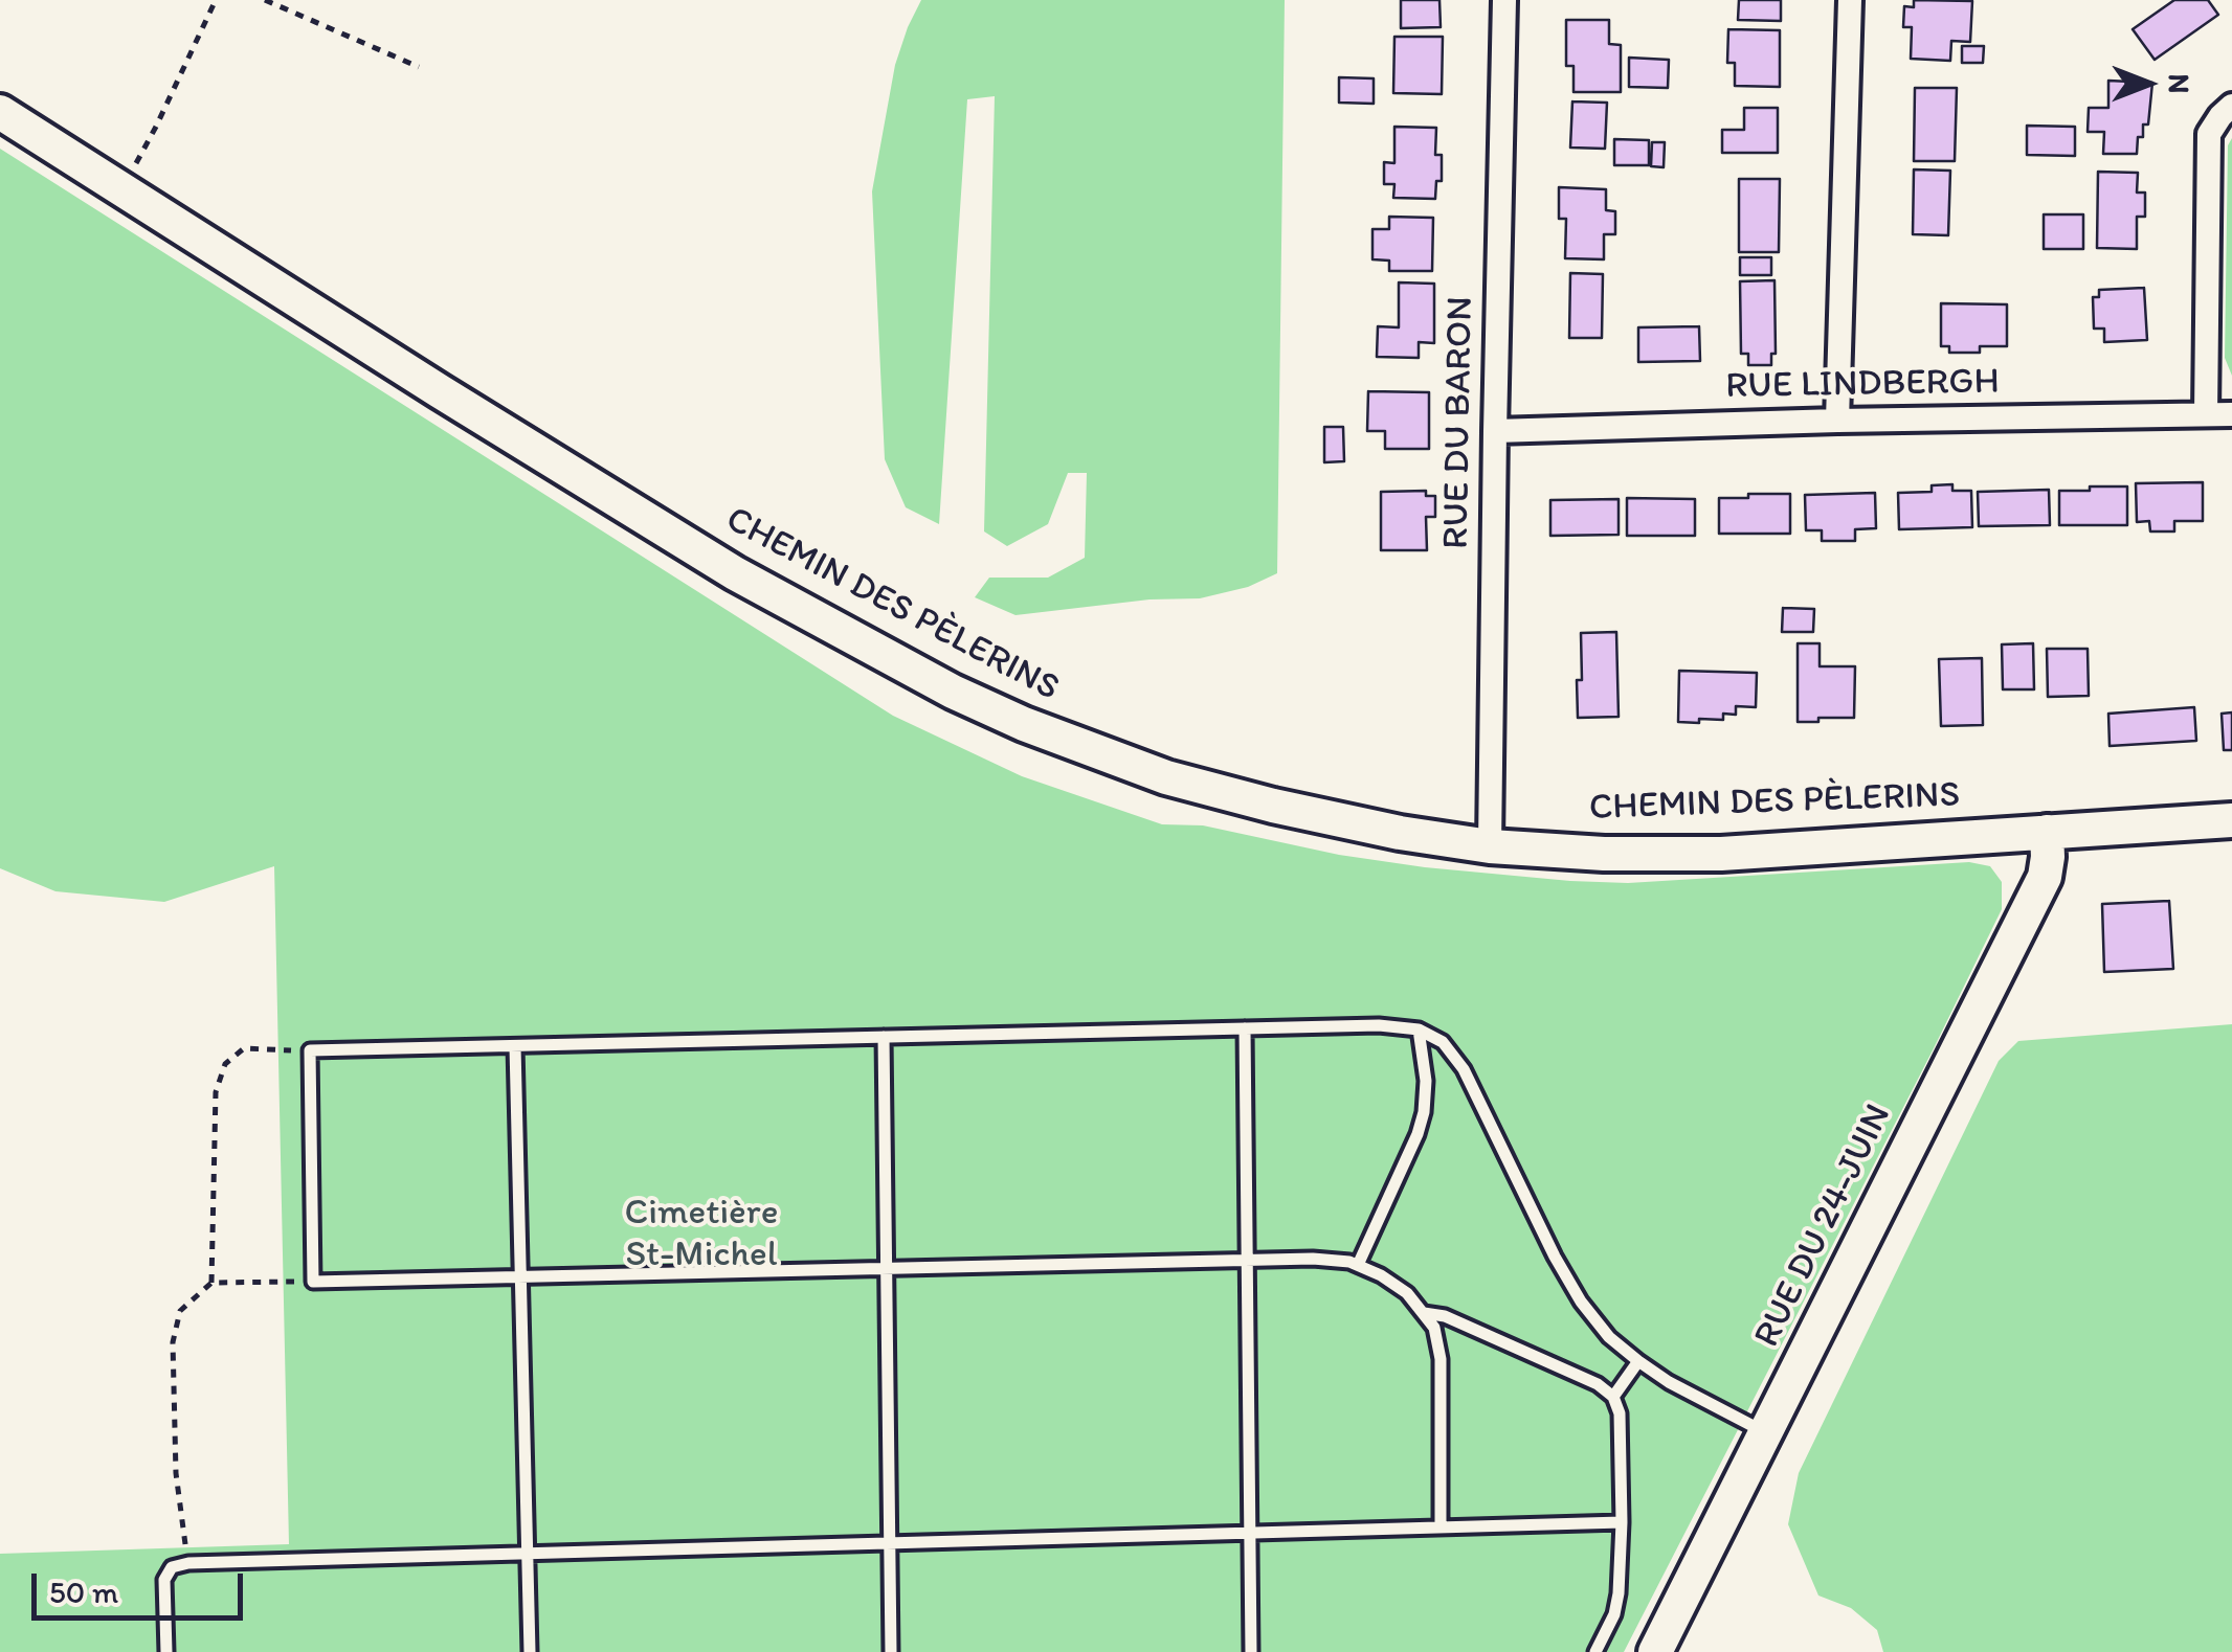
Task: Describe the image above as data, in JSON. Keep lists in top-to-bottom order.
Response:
{
  "streets": {
    "street": [
      "RUE LINDBERGH",
      "RUE DU BARON",
      "CHEMIN DES PÈLERINS",
      "RUE DU 24-JUIN"
    ]
  },
  "crossings": [
    ["RUE LINDBERGH", "RUE DU BARON"],
    ["RUE DU BARON", "CHEMIN DES PÈLERINS"],
    ["CHEMIN DES PÈLERINS", "RUE DU 24-JUIN"]
  ],
  "parks": ["Cimetière St-Michel"],
  "scale_bar": "50 m",
  "north": "right"
}
